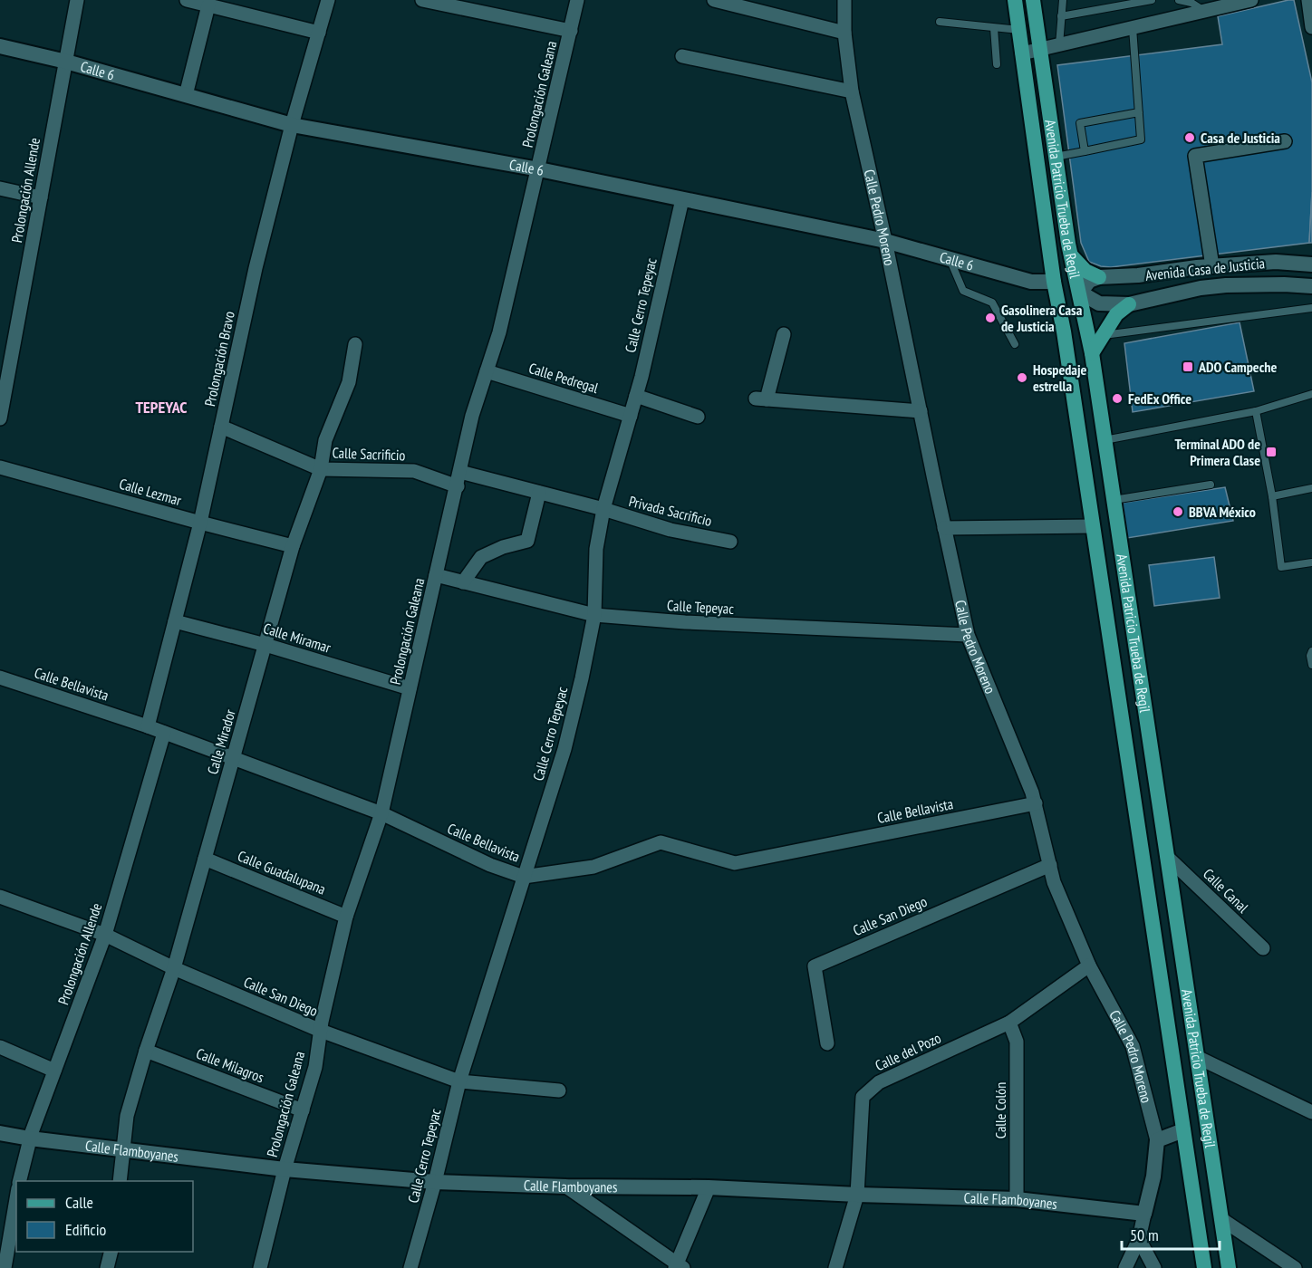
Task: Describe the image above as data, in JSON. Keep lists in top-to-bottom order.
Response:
{
  "streets": {
    "main road": ["Avenida Patricio Trueba de Regil"],
    "street": [
      "Calle 6",
      "Prolongación Galeana",
      "Prolongación Allende",
      "Calle Pedro Moreno",
      "Avenida Casa de Justicia",
      "Calle Cerro Tepeyac",
      "Prolongación Bravo",
      "Calle Pedregal",
      "Calle Sacrificio",
      "Calle Lezmar",
      "Privada Sacrificio",
      "Calle Tepeyac",
      "Calle Miramar",
      "Calle Bellavista",
      "Calle Mirador",
      "Calle Guadalupana",
      "Calle Canal",
      "Calle San Diego",
      "Calle del Pozo",
      "Calle Milagros",
      "Calle Colón",
      "Calle Flamboyanes"
    ]
  },
  "crossings": [
    ["Calle 6", "Prolongación Galeana"],
    ["Calle 6", "Prolongación Allende"],
    ["Calle 6", "Avenida Patricio Trueba de Regil"],
    ["Calle 6", "Calle Pedro Moreno"],
    ["Calle 6", "Calle Cerro Tepeyac"],
    ["Calle 6", "Prolongación Bravo"],
    ["Prolongación Galeana", "Calle Pedregal"],
    ["Prolongación Galeana", "Calle Sacrificio"],
    ["Prolongación Galeana", "Calle Tepeyac"],
    ["Prolongación Galeana", "Calle Miramar"],
    ["Prolongación Galeana", "Calle Bellavista"],
    ["Prolongación Galeana", "Calle Guadalupana"],
    ["Prolongación Galeana", "Calle San Diego"],
    ["Prolongación Galeana", "Calle Milagros"],
    ["Prolongación Galeana", "Calle Flamboyanes"],
    ["Prolongación Allende", "Calle Bellavista"],
    ["Prolongación Allende", "Calle San Diego"],
    ["Prolongación Allende", "Calle Flamboyanes"],
    ["Avenida Patricio Trueba de Regil", "Avenida Casa de Justicia"],
    ["Avenida Patricio Trueba de Regil", "Calle Canal"],
    ["Calle Pedro Moreno", "Calle Tepeyac"],
    ["Calle Pedro Moreno", "Calle Bellavista"],
    ["Calle Pedro Moreno", "Calle San Diego"],
    ["Calle Pedro Moreno", "Calle del Pozo"],
    ["Calle Pedro Moreno", "Calle Flamboyanes"],
    ["Calle Cerro Tepeyac", "Calle Pedregal"],
    ["Calle Cerro Tepeyac", "Privada Sacrificio"],
    ["Calle Cerro Tepeyac", "Calle Tepeyac"],
    ["Calle Cerro Tepeyac", "Calle Bellavista"],
    ["Calle Cerro Tepeyac", "Calle San Diego"],
    ["Calle Cerro Tepeyac", "Calle Flamboyanes"],
    ["Prolongación Bravo", "Calle Sacrificio"],
    ["Prolongación Bravo", "Calle Lezmar"],
    ["Prolongación Bravo", "Calle Miramar"],
    ["Prolongación Bravo", "Calle Bellavista"],
    ["Calle Sacrificio", "Calle Mirador"],
    ["Calle Lezmar", "Calle Mirador"],
    ["Calle Miramar", "Calle Mirador"],
    ["Calle Bellavista", "Calle Mirador"],
    ["Calle Mirador", "Calle Guadalupana"],
    ["Calle Mirador", "Calle San Diego"],
    ["Calle Mirador", "Calle Milagros"],
    ["Calle Mirador", "Calle Flamboyanes"],
    ["Calle del Pozo", "Calle Colón"],
    ["Calle del Pozo", "Calle Flamboyanes"],
    ["Calle Colón", "Calle Flamboyanes"]
  ],
  "districts": ["TEPEYAC"],
  "places": {
    "other": [
      "Casa de Justicia",
      "Gasolinera Casa de Justicia",
      "Hospedaje estrella",
      "FedEx Office",
      "BBVA México"
    ],
    "transit": ["ADO Campeche", "Terminal ADO de Primera Clase"]
  },
  "legend": ["Calle", "Edificio"],
  "scale_bar": "50 m"
}
